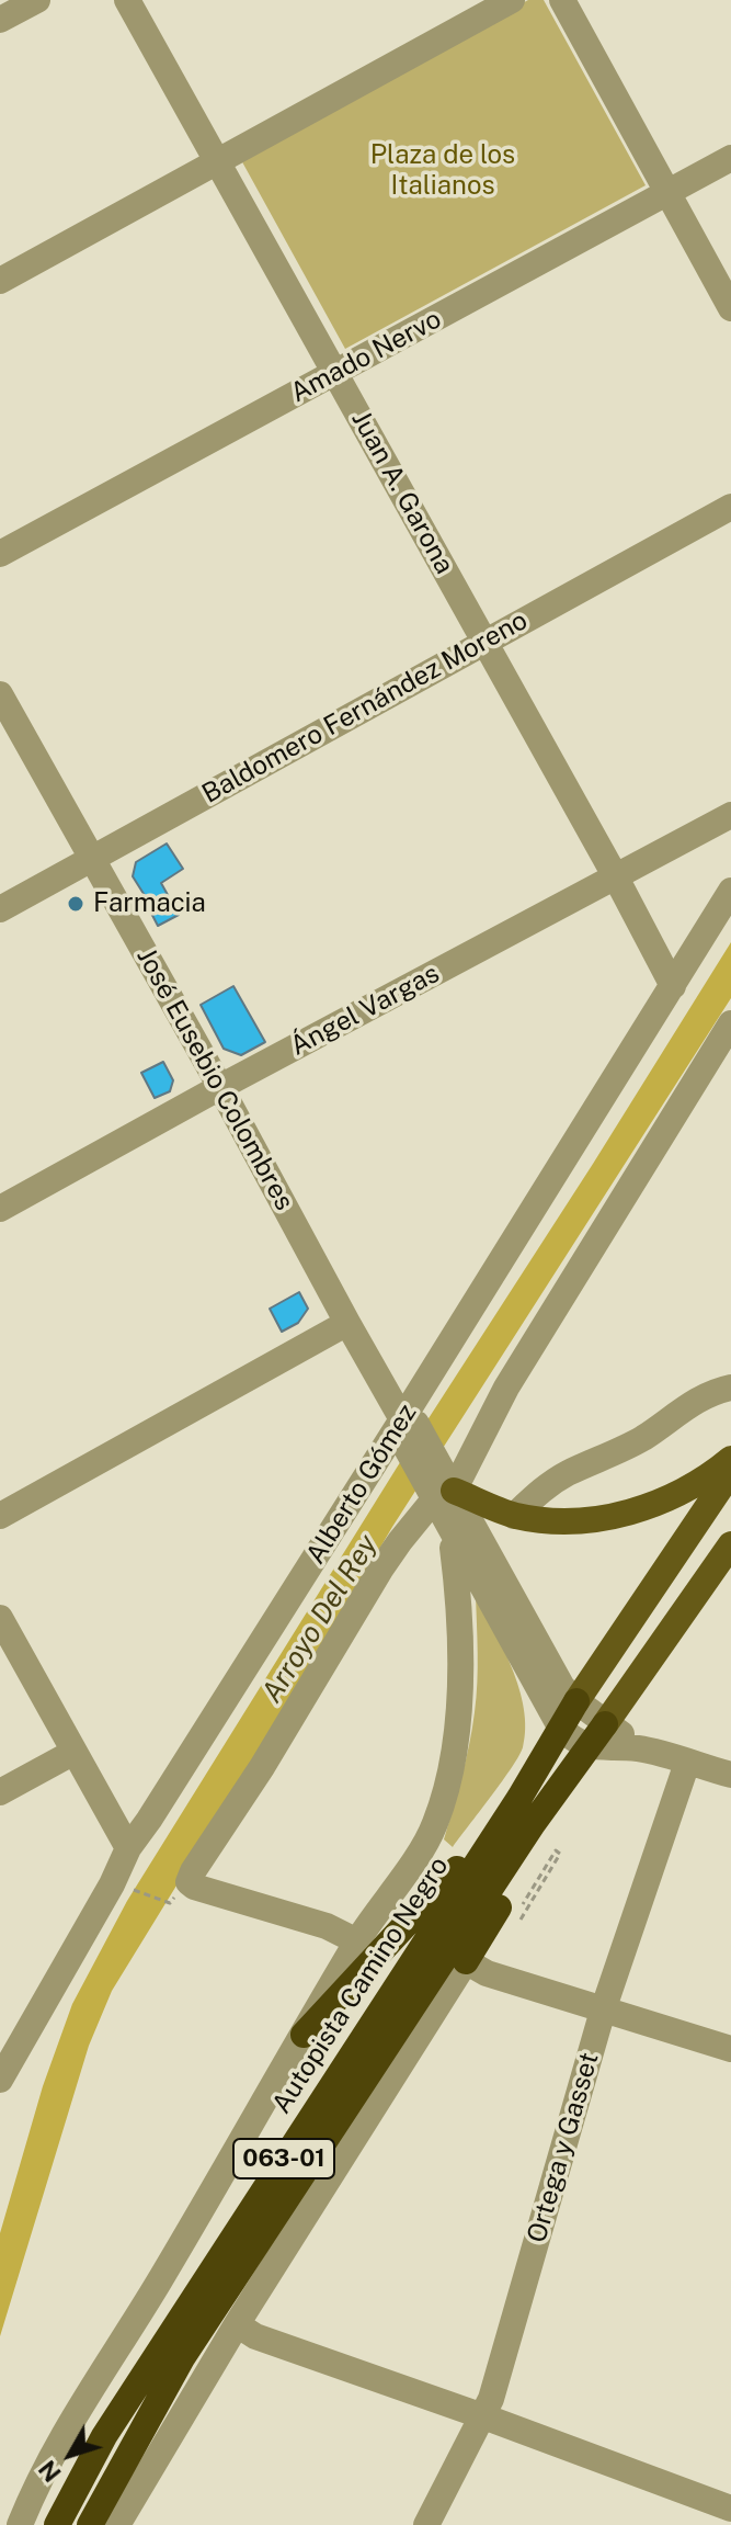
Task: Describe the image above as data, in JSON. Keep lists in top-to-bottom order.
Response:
{
  "streets": {
    "highway": ["Autopista Camino Negro", "063-01"],
    "street": [
      "Amado Nervo",
      "Juan A. Garona",
      "Baldomero Fernández Moreno",
      "Ángel Vargas",
      "José Eusebio Colombres",
      "Alberto Gómez",
      "Ortega y Gasset"
    ]
  },
  "crossings": [
    ["Amado Nervo", "Juan A. Garona"],
    ["Juan A. Garona", "Baldomero Fernández Moreno"],
    ["Juan A. Garona", "Ángel Vargas"],
    ["Juan A. Garona", "Alberto Gómez"],
    ["Baldomero Fernández Moreno", "José Eusebio Colombres"],
    ["Ángel Vargas", "José Eusebio Colombres"],
    ["José Eusebio Colombres", "Alberto Gómez"],
    ["José Eusebio Colombres", "Autopista Camino Negro"],
    ["José Eusebio Colombres", "063-01"],
    ["Autopista Camino Negro", "063-01"]
  ],
  "water": ["Arroyo Del Rey"],
  "parks": ["Plaza de los Italianos"],
  "places": ["Farmacia"],
  "north": "bottom left"
}
